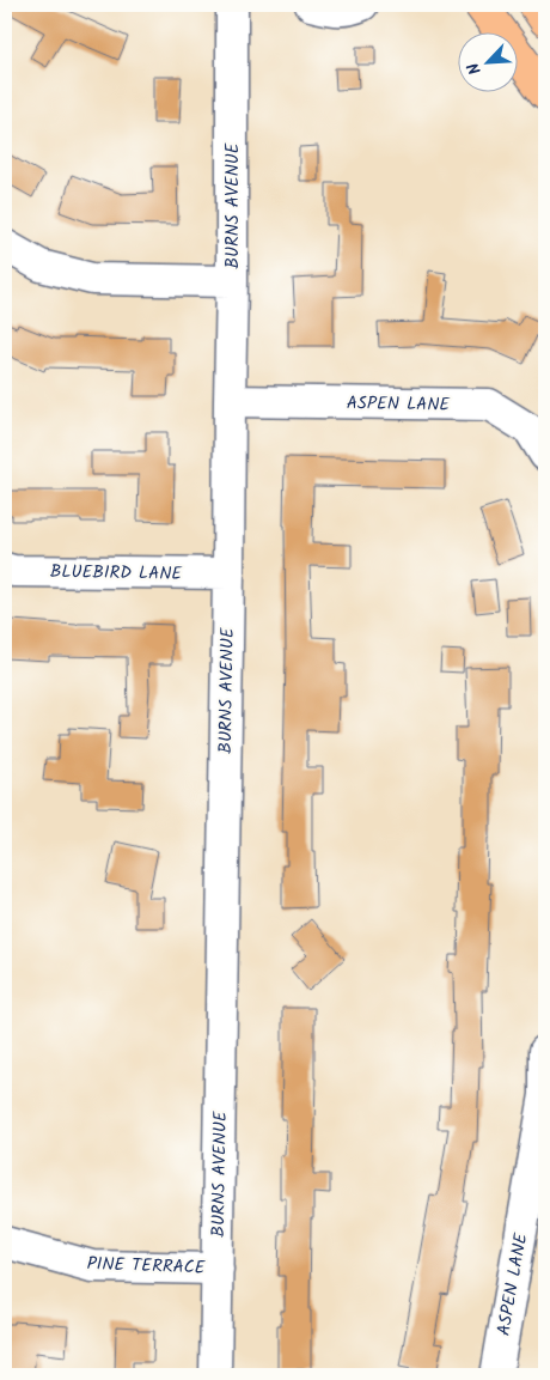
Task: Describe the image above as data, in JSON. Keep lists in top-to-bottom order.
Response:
{
  "streets": {
    "street": [
      "BURNS AVENUE",
      "ASPEN LANE",
      "BLUEBIRD LANE",
      "PINE TERRACE"
    ]
  },
  "crossings": [
    ["BURNS AVENUE", "ASPEN LANE"],
    ["BURNS AVENUE", "BLUEBIRD LANE"],
    ["BURNS AVENUE", "PINE TERRACE"]
  ],
  "north": "bottom left"
}
